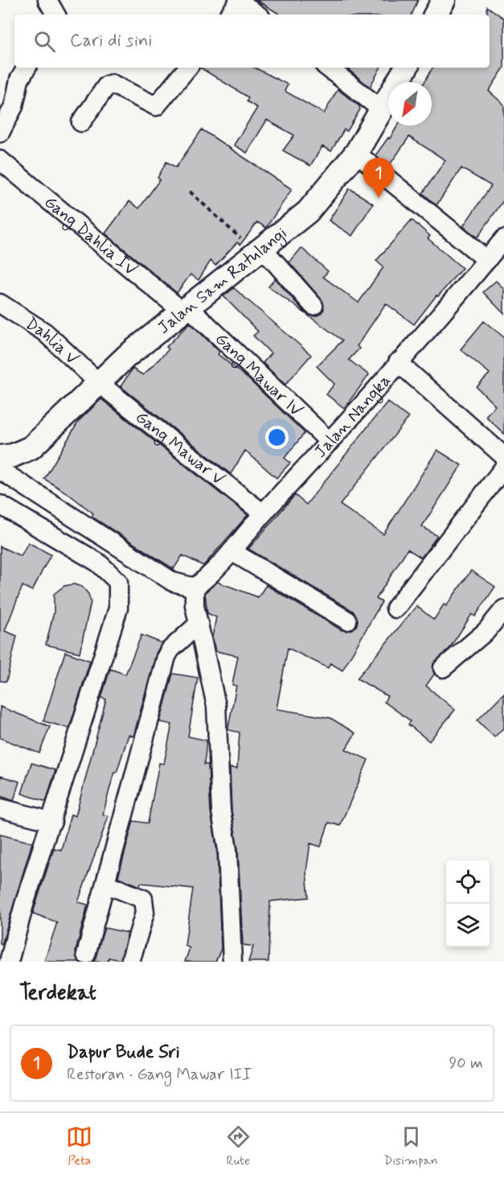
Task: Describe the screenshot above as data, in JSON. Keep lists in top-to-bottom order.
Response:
{
  "streets": {
    "street": [
      "Gang Dahlia IV",
      "Jalan Sam Ratulangi",
      "Dahlia V",
      "Gang Mawar IV",
      "Jalan Nangka",
      "Gang Mawar V"
    ]
  },
  "crossings": [
    ["Gang Dahlia IV", "Jalan Sam Ratulangi"],
    ["Gang Dahlia IV", "Gang Mawar IV"],
    ["Jalan Sam Ratulangi", "Dahlia V"],
    ["Jalan Sam Ratulangi", "Gang Mawar IV"],
    ["Jalan Sam Ratulangi", "Gang Mawar V"],
    ["Dahlia V", "Gang Mawar V"],
    ["Gang Mawar IV", "Jalan Nangka"],
    ["Jalan Nangka", "Gang Mawar V"]
  ],
  "north": "bottom left",
  "page": {
    "search": "Cari di sini",
    "pins": "1",
    "heading": "Terdekat",
    "list": [
      {
        "mark": "1",
        "name": "Dapur Bude Sri",
        "note": "Restoran · Gang Mawar III",
        "value": "90 m"
      }
    ],
    "nav": ["Peta", "Rute", "Disimpan"]
  }
}
